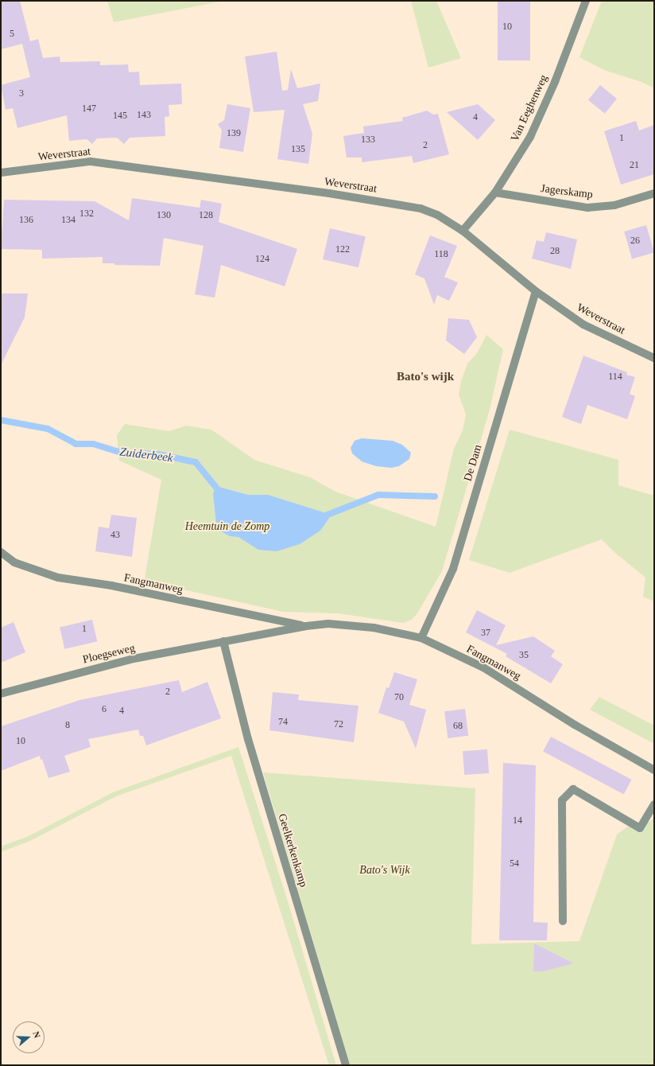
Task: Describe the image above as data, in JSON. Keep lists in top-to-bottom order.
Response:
{
  "streets": {
    "street": [
      "Van Eeghenweg",
      "Weverstraat",
      "Jagerskamp",
      "De Dam",
      "Fangmanweg",
      "Ploegseweg",
      "Geelkerkenkamp"
    ]
  },
  "crossings": [
    ["Van Eeghenweg", "Weverstraat"],
    ["Van Eeghenweg", "Jagerskamp"],
    ["Weverstraat", "De Dam"],
    ["De Dam", "Fangmanweg"],
    ["Fangmanweg", "Ploegseweg"],
    ["Fangmanweg", "Geelkerkenkamp"],
    ["Ploegseweg", "Geelkerkenkamp"]
  ],
  "districts": ["Bato's wijk"],
  "water": ["Zuiderbeek"],
  "parks": ["Heemtuin de Zomp", "Bato's Wijk"],
  "house_numbers": [
    "10",
    "5",
    "3",
    "147",
    "143",
    "145",
    "4",
    "139",
    "1",
    "133",
    "2",
    "135",
    "21",
    "132",
    "130",
    "128",
    "136",
    "134",
    "26",
    "122",
    "28",
    "118",
    "124",
    "114",
    "43",
    "1",
    "37",
    "35",
    "2",
    "70",
    "6",
    "4",
    "74",
    "72",
    "8",
    "68",
    "10",
    "14",
    "54"
  ],
  "north": "right"
}
